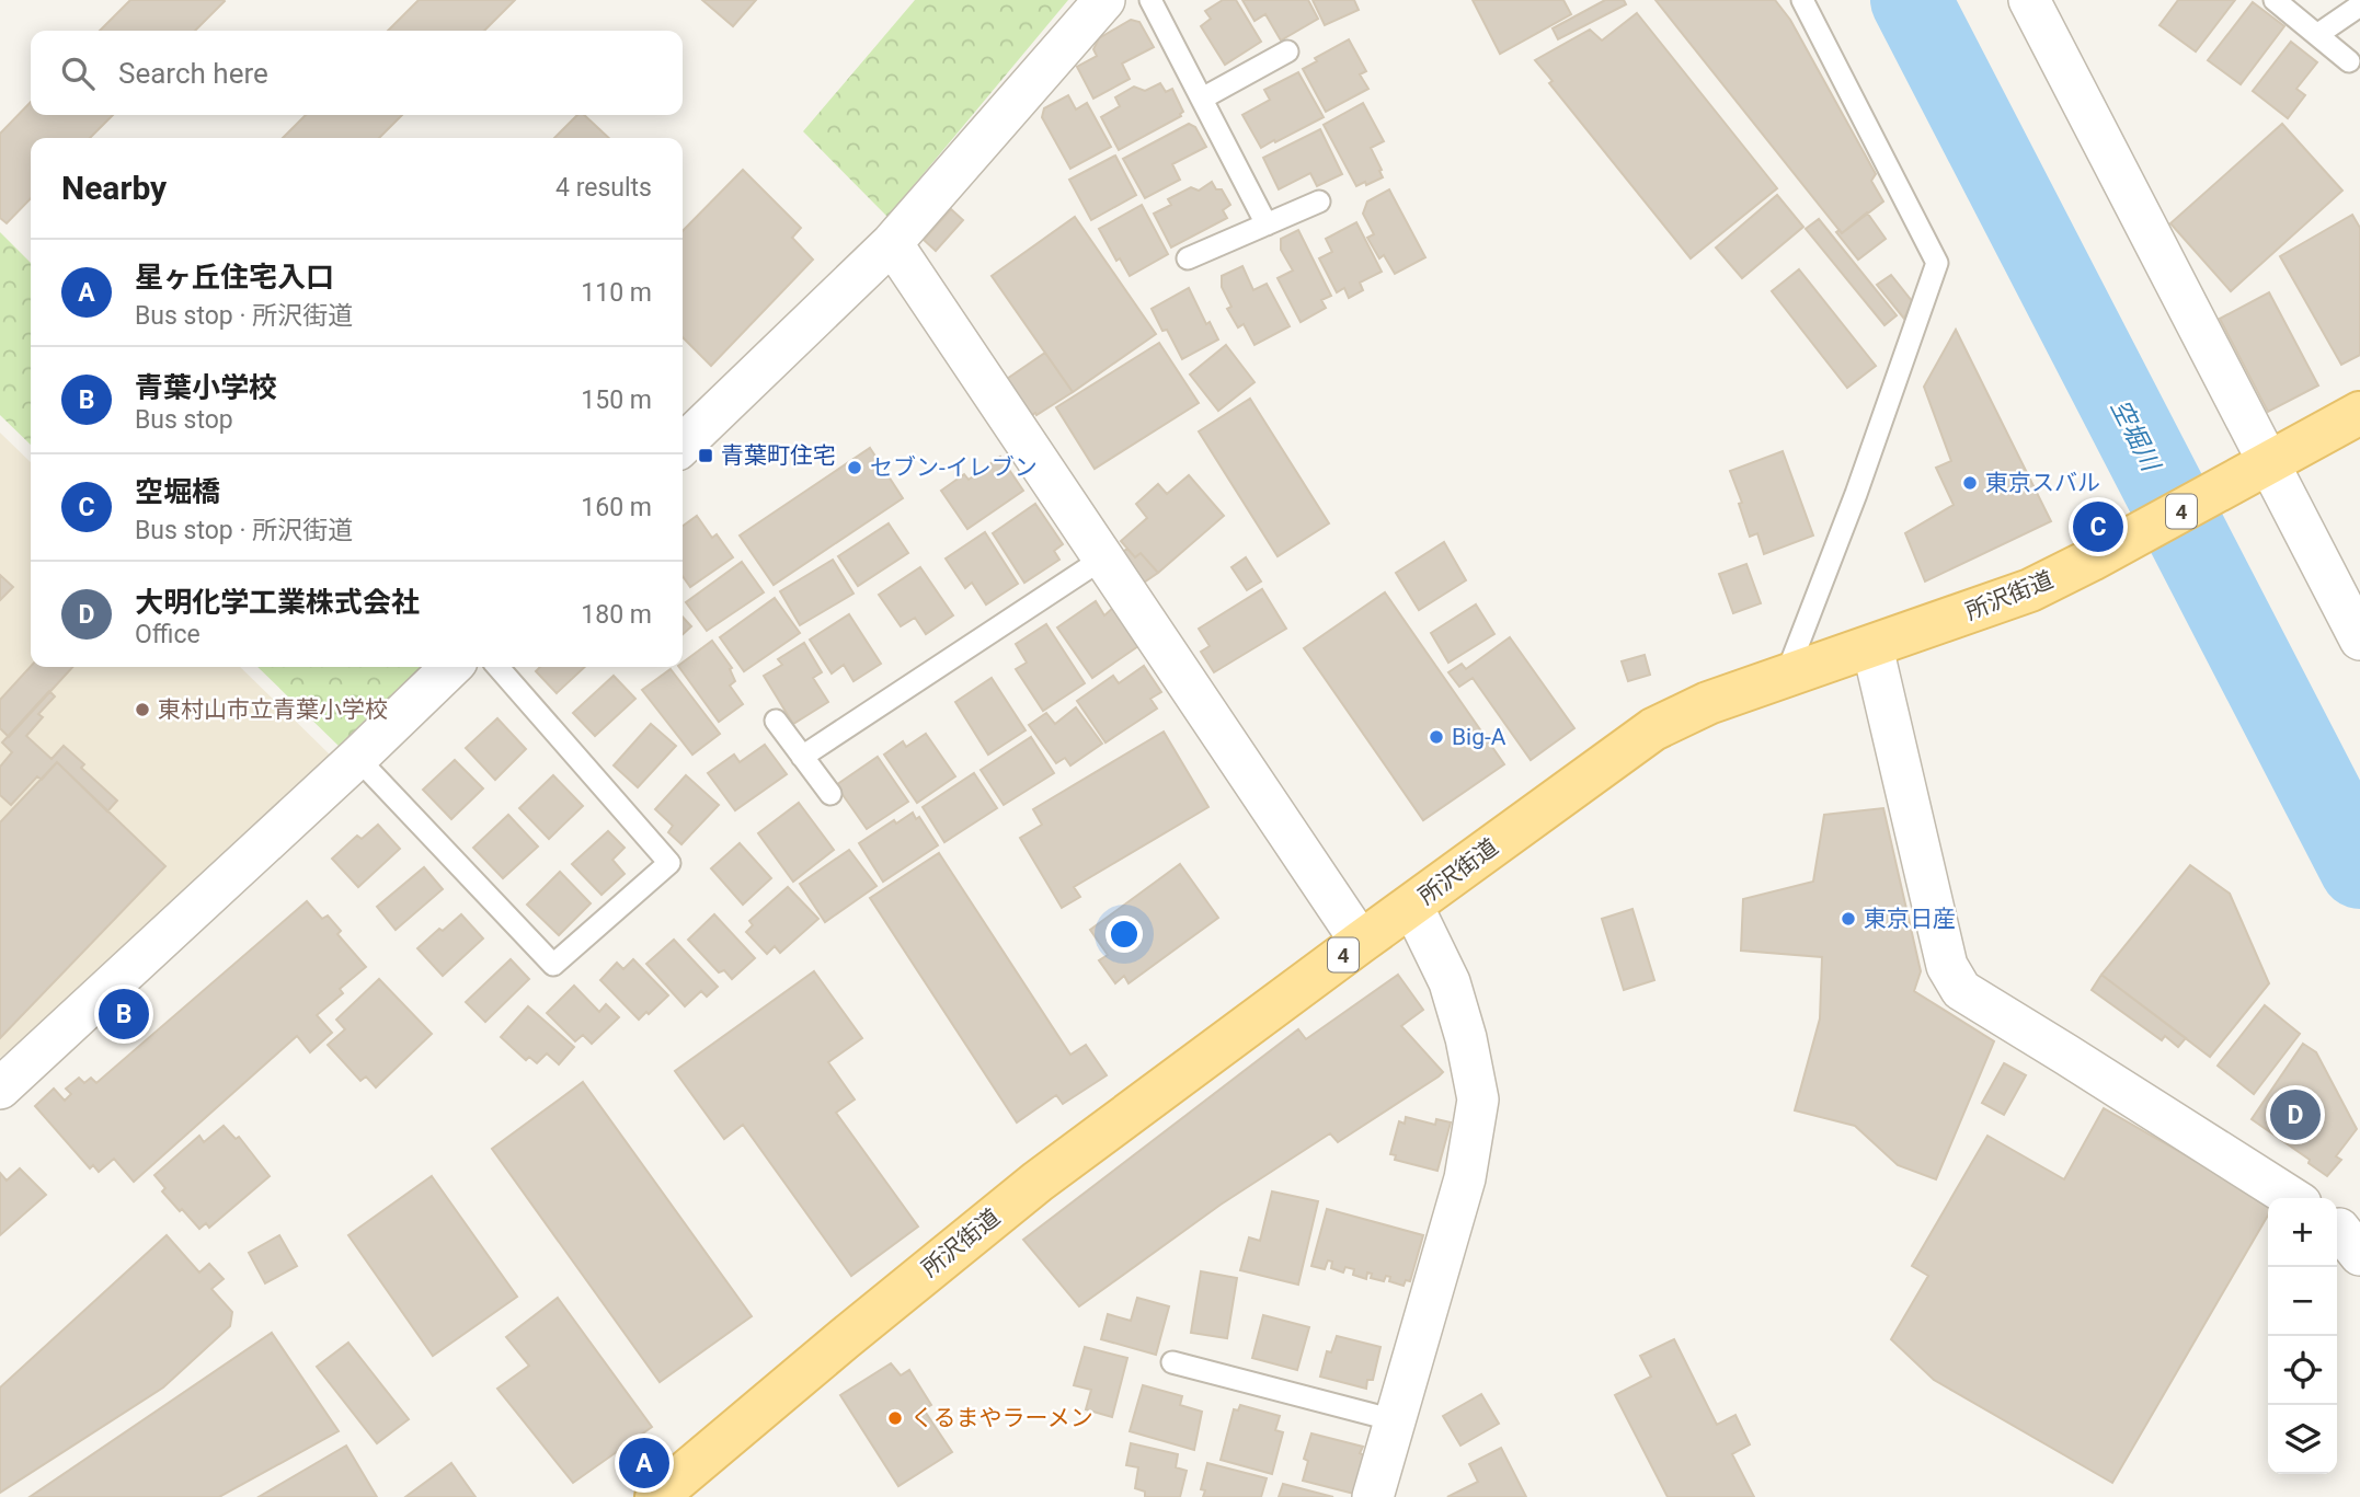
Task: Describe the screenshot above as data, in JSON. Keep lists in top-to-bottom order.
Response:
{
  "streets": {
    "main road": ["4", "所沢街道"]
  },
  "water": ["空堀川"],
  "places": {
    "transit": ["青葉町住宅"],
    "other": [
      "セブン-イレブン",
      "東京スバル",
      "東村山市立青葉小学校",
      "Big-A",
      "東京日産",
      "くるまやラーメン"
    ]
  },
  "page": {
    "search": "Search here",
    "heading": ["Nearby", "4 results"],
    "list": [
      {
        "mark": "A",
        "name": "星ヶ丘住宅入口",
        "note": "Bus stop · 所沢街道",
        "value": "110 m"
      },
      {
        "mark": "B",
        "name": "青葉小学校",
        "note": "Bus stop",
        "value": "150 m"
      },
      {
        "mark": "C",
        "name": "空堀橋",
        "note": "Bus stop · 所沢街道",
        "value": "160 m"
      },
      {
        "mark": "D",
        "name": "大明化学工業株式会社",
        "note": "Office",
        "value": "180 m"
      }
    ],
    "pins": [
      "C",
      "B",
      "D",
      "A"
    ],
    "map_buttons": ["+", "−"]
  }
}
